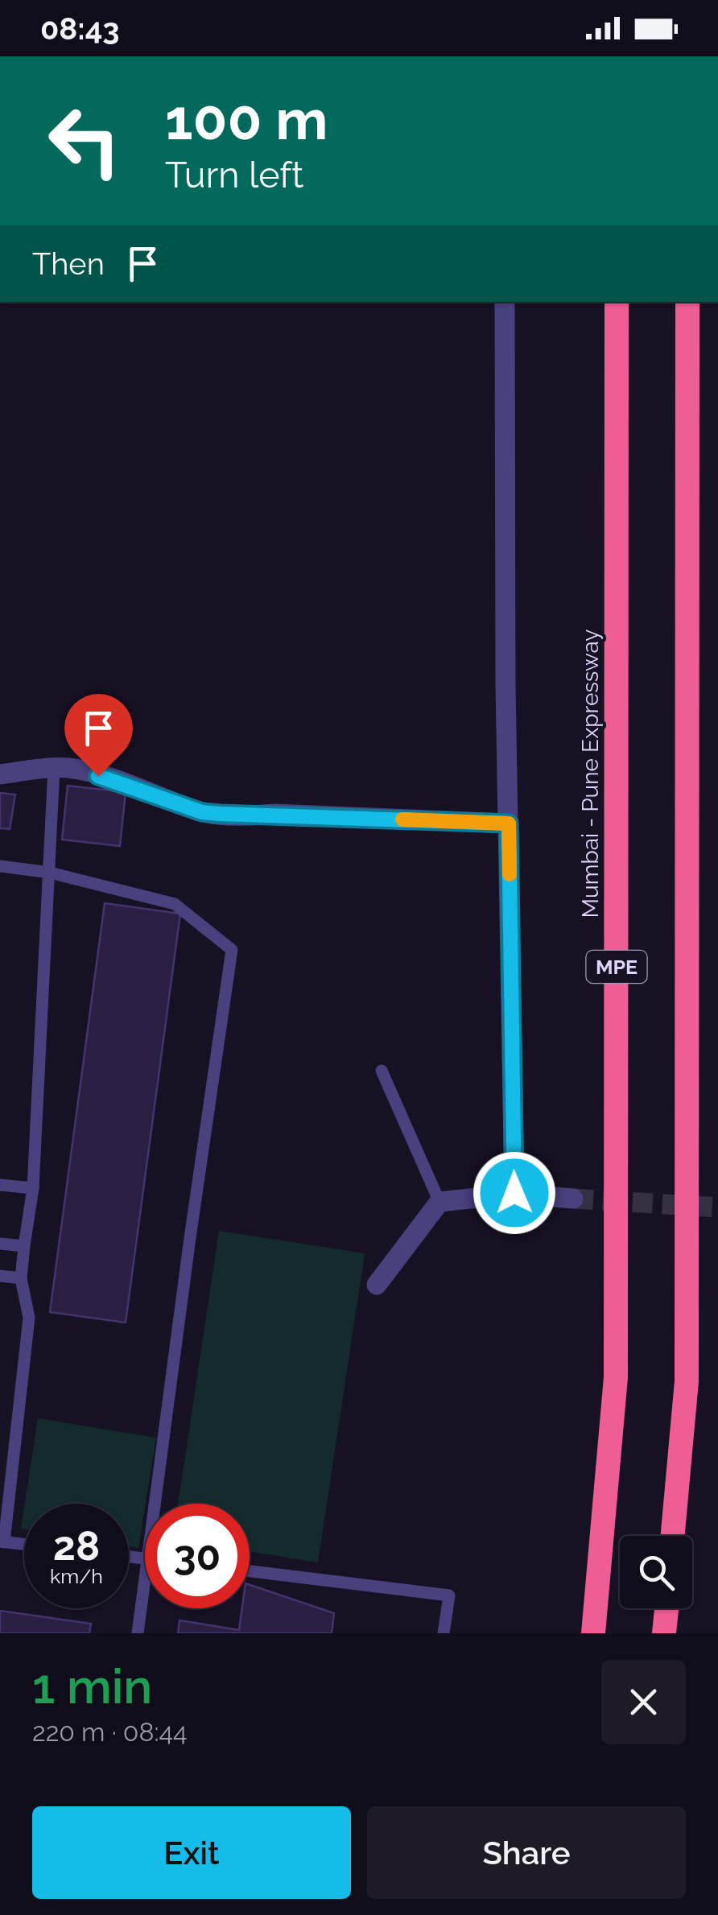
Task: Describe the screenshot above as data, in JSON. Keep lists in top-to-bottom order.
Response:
{
  "streets": {
    "highway": ["Mumbai - Pune Expressway", "MPE"]
  },
  "page": {
    "status": "08:43",
    "turn": ["100 m", "Turn left"],
    "then": "Then",
    "speed": "28 km/h",
    "limit": "30",
    "heading": ["1 min", "220 m · 08:44"],
    "buttons": ["Exit", "Share"]
  }
}
